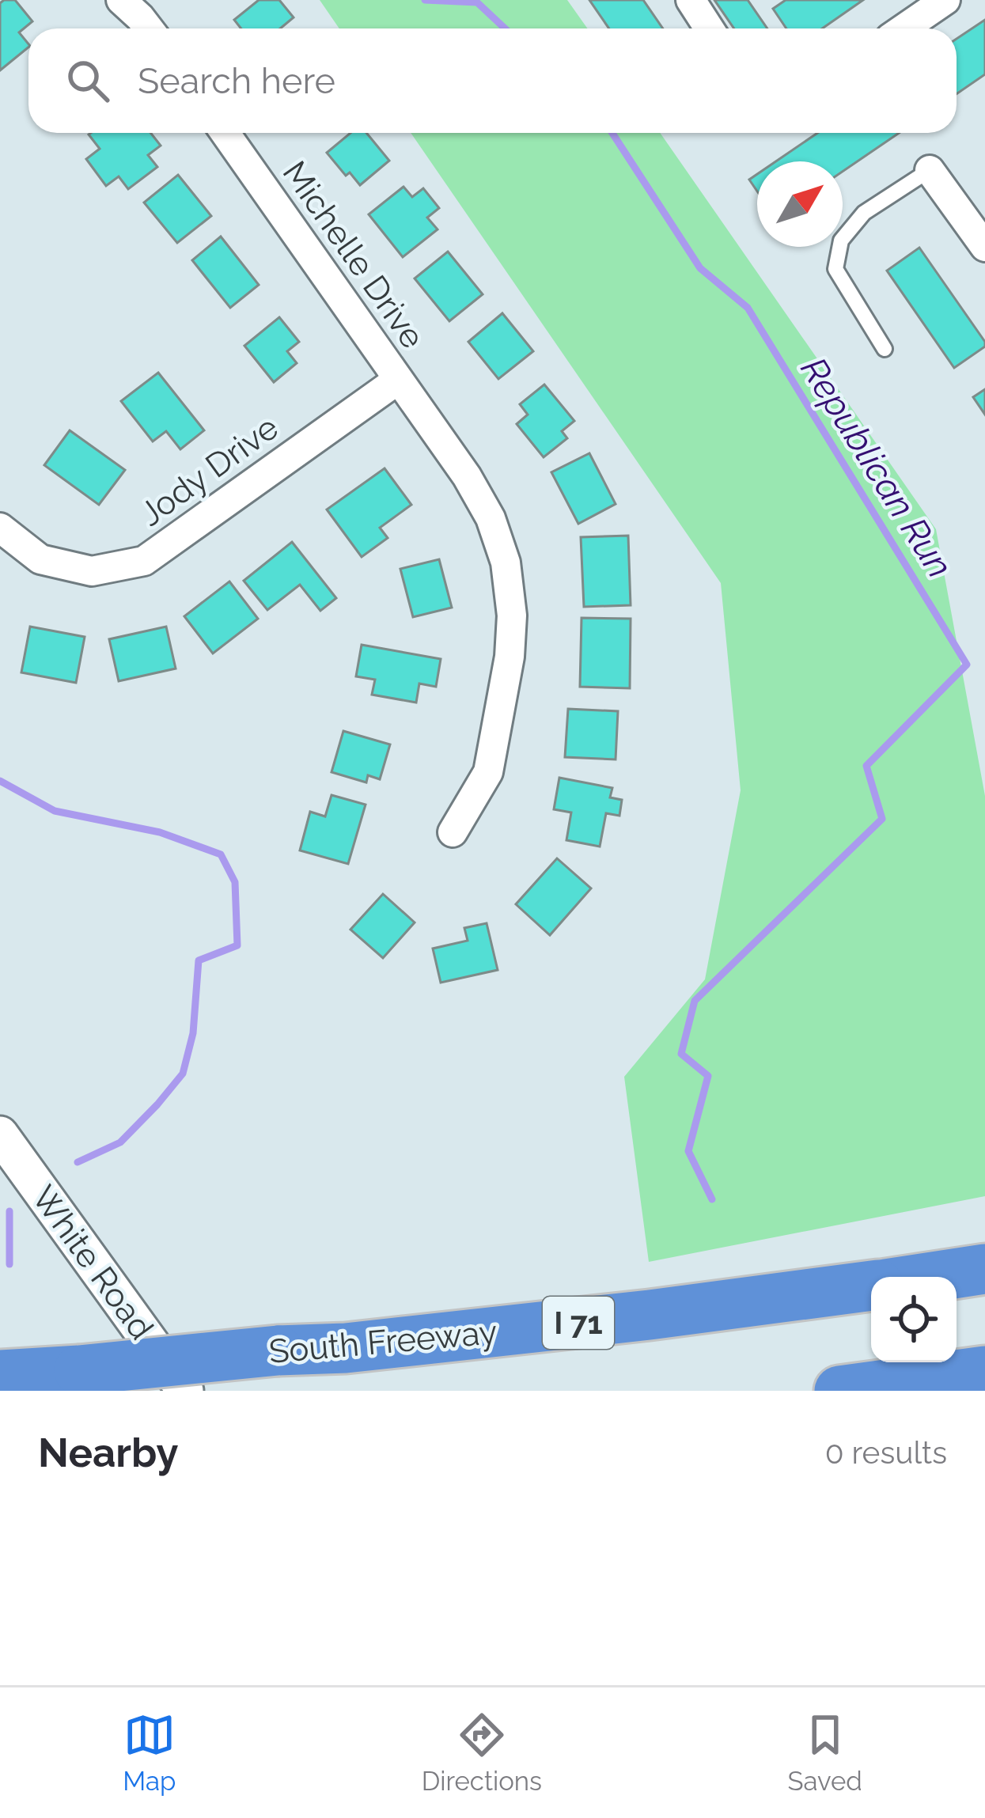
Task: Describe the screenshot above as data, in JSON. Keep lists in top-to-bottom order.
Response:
{
  "streets": {
    "highway": ["I 71", "South Freeway"],
    "street": ["Michelle Drive", "Jody Drive", "White Road"]
  },
  "crossings": [
    ["Michelle Drive", "Jody Drive"]
  ],
  "water": ["Republican Run"],
  "north": "top right",
  "page": {
    "search": "Search here",
    "heading": ["Nearby", "0 results"],
    "nav": ["Map", "Directions", "Saved"]
  }
}
